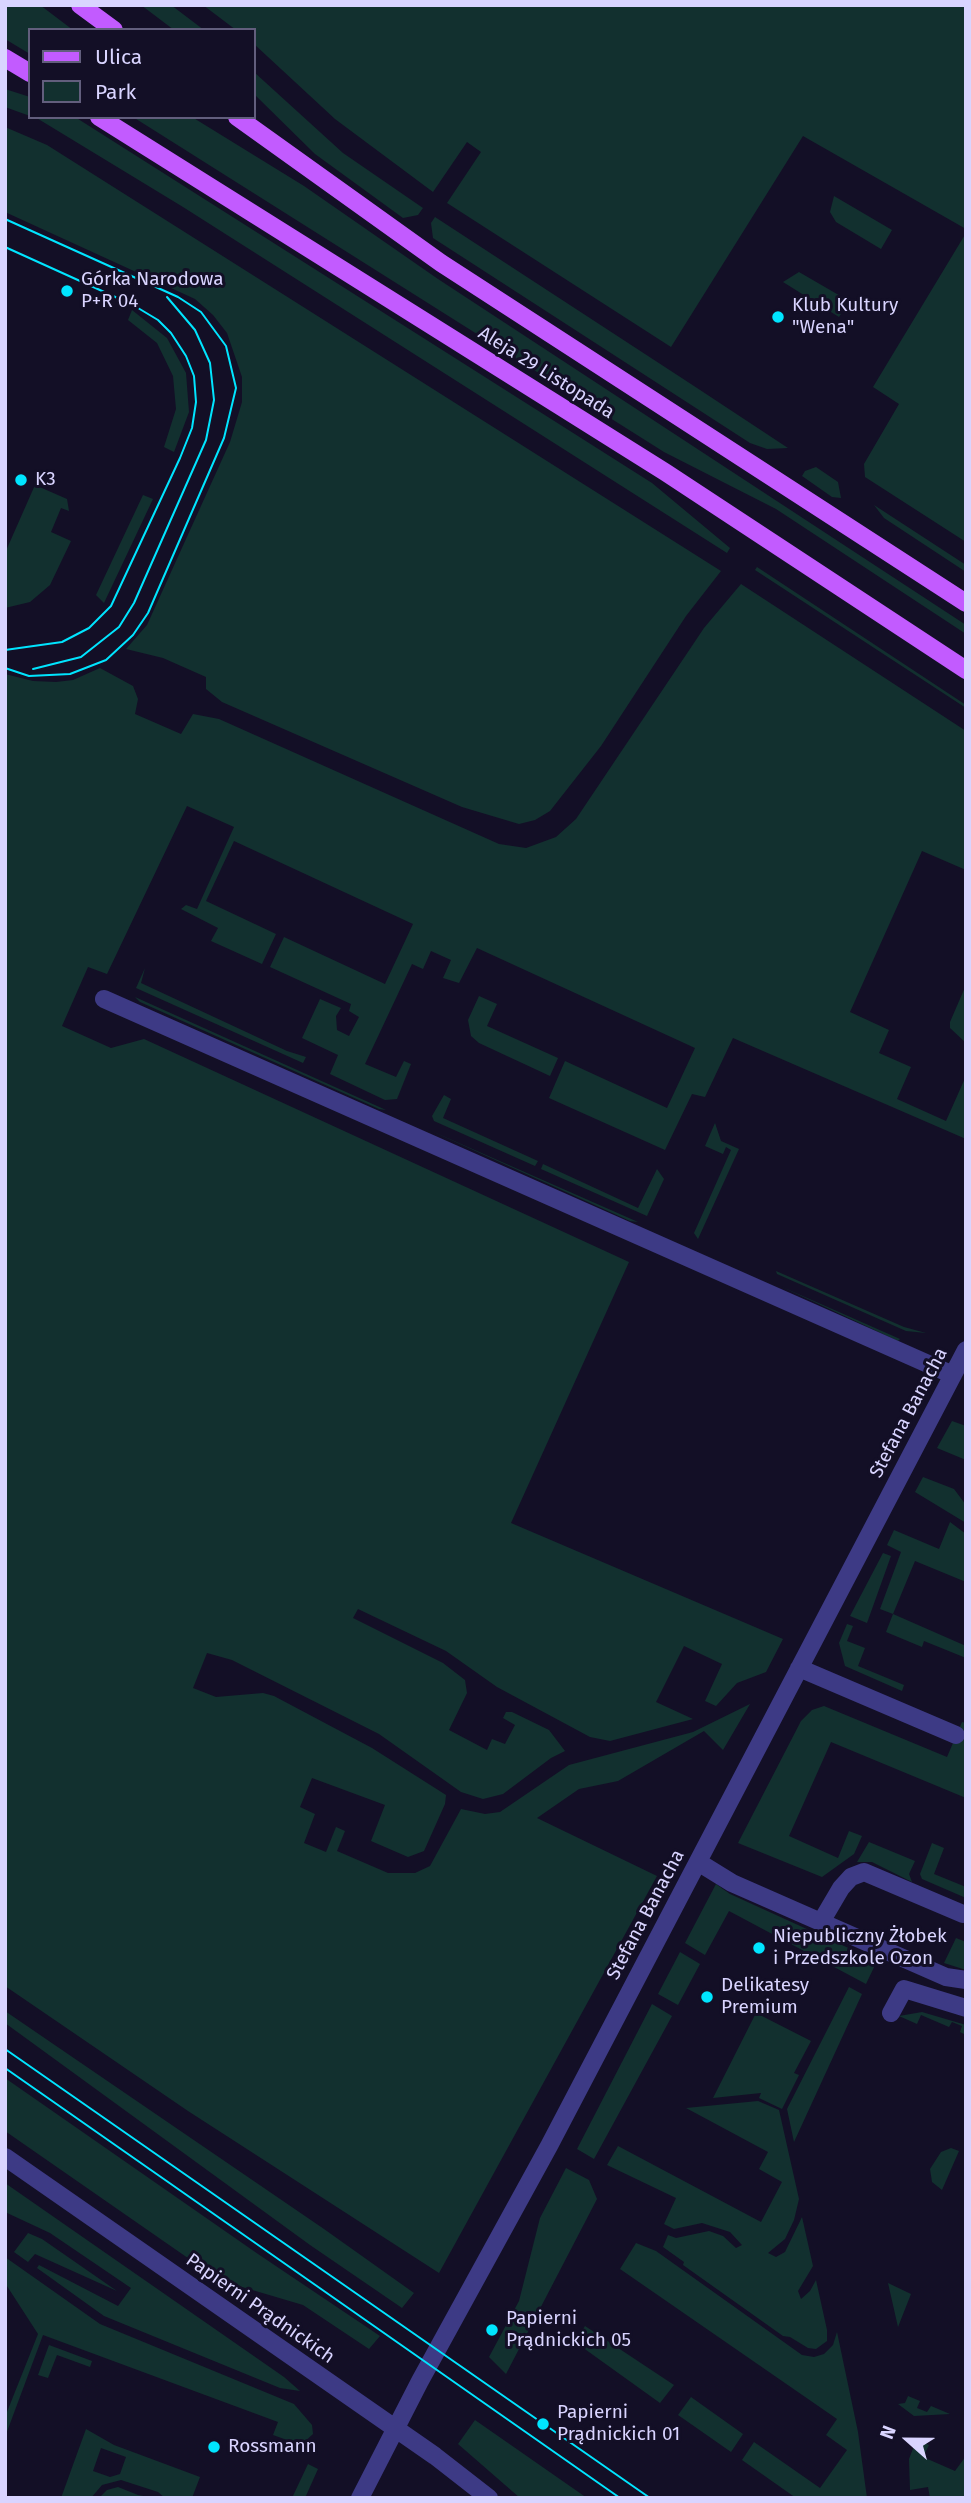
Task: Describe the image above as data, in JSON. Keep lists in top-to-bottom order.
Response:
{
  "streets": {
    "main road": ["Aleja 29 Listopada"],
    "street": ["Stefana Banacha", "Papierni Prądnickich"]
  },
  "crossings": [
    ["Stefana Banacha", "Papierni Prądnickich"]
  ],
  "places": [
    "Górka Narodowa P+R 04",
    "Klub Kultury \"Wena\"",
    "K3",
    "Niepubliczny Żłobek i Przedszkole Ozon",
    "Delikatesy Premium",
    "Papierni Prądnickich 05",
    "Papierni Prądnickich 01",
    "Rossmann"
  ],
  "legend": ["Ulica", "Park"],
  "north": "left"
}
